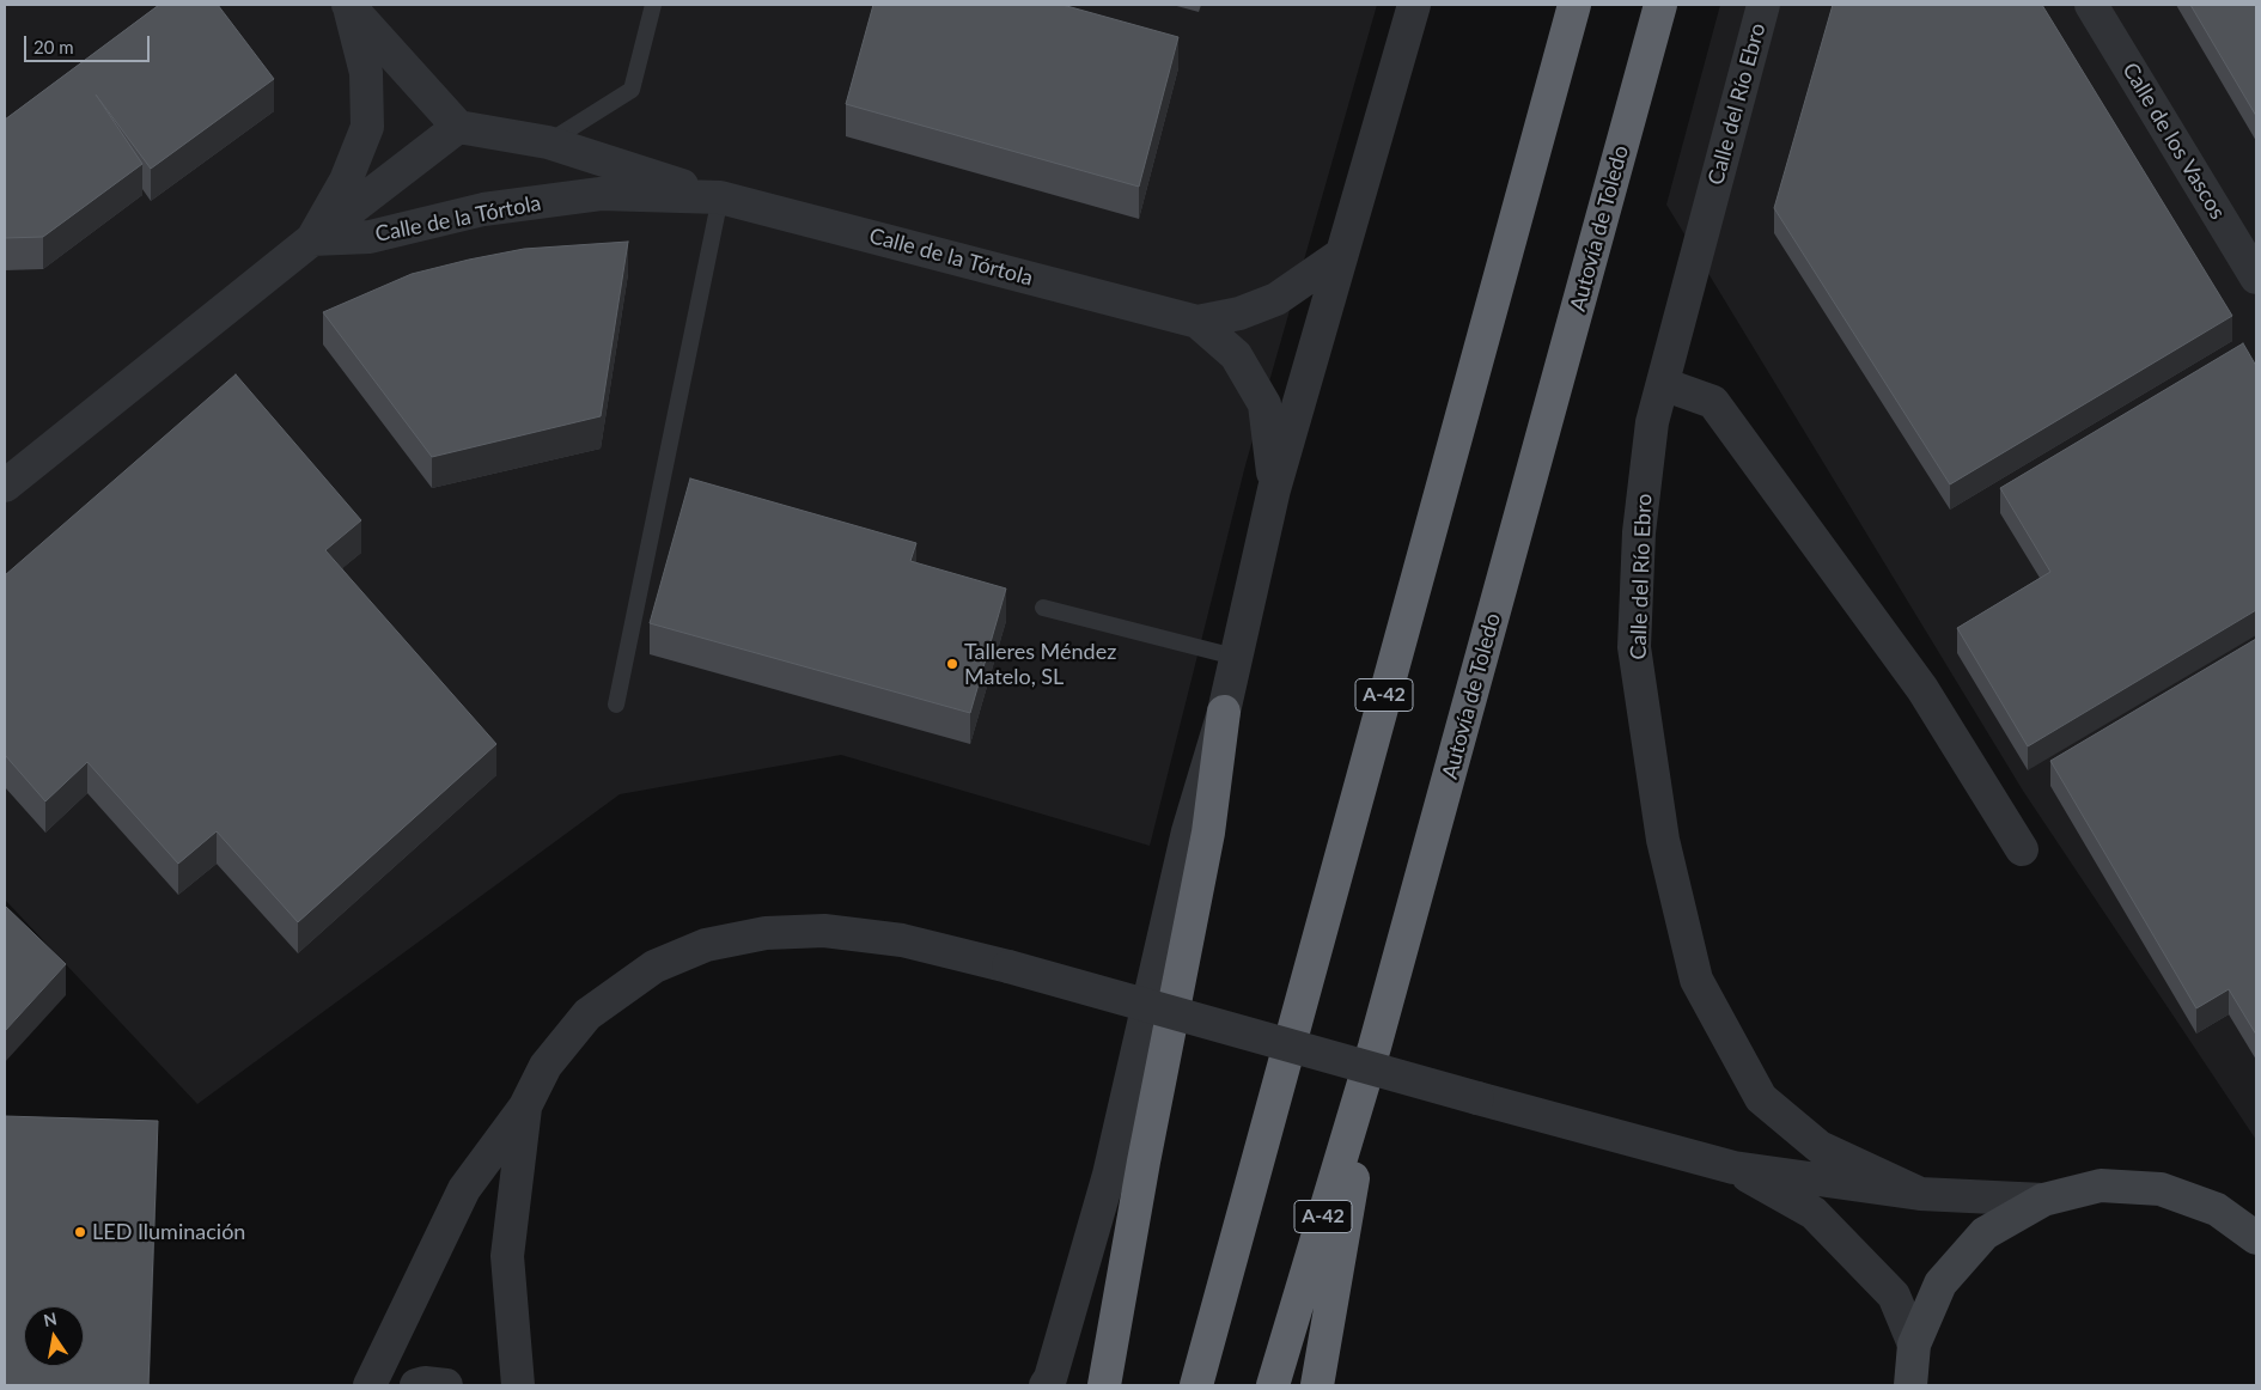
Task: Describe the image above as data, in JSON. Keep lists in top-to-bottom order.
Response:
{
  "streets": {
    "highway": ["Autovía de Toledo", "A-42"],
    "street": ["Calle del Río Ebro", "Calle de los Vascos", "Calle de la Tórtola"]
  },
  "places": ["Talleres Méndez Matelo, SL", "LED Iluminación"],
  "scale_bar": "20 m",
  "north": "top"
}
